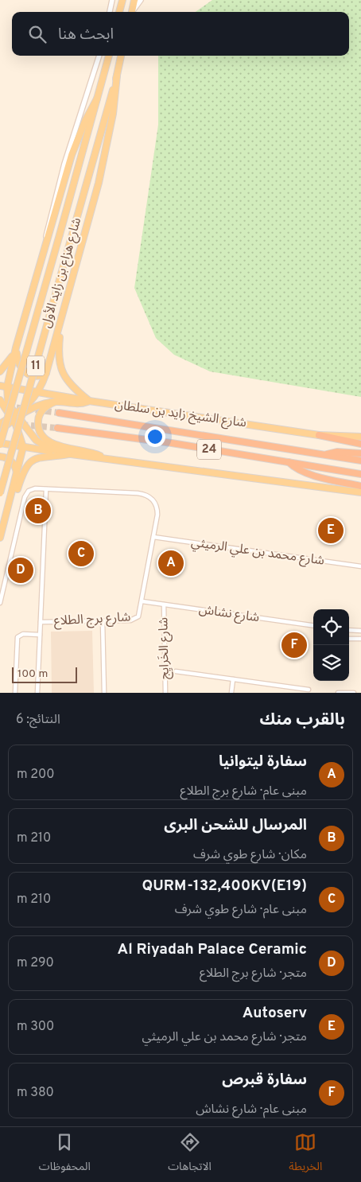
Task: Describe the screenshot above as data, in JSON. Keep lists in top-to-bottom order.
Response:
{
  "streets": {
    "highway": ["شارع الشيخ زايد بن سلطان", "24"],
    "main road": ["شارع هزاع بن زايد الأول", "11"],
    "street": [
      "شارع محمد بن علي الرميثي",
      "شارع نشاش",
      "شارع برج الطلاع",
      "شارع الخَرايِج"
    ]
  },
  "crossings": [
    ["شارع هزاع بن زايد الأول", "24"],
    ["شارع الشيخ زايد بن سلطان", "24"],
    ["شارع محمد بن علي الرميثي", "شارع برج الطلاع"],
    ["شارع نشاش", "شارع برج الطلاع"],
    ["شارع نشاش", "شارع الخَرايِج"]
  ],
  "scale_bar": "100 m",
  "page": {
    "search": "ابحث هنا",
    "pins": [
      "B",
      "E",
      "C",
      "A",
      "D",
      "F"
    ],
    "scale": "100 m",
    "heading": ["بالقرب منك", "النتائج: 6"],
    "list": [
      {
        "mark": "A",
        "name": "سفارة ليتوانيا",
        "note": "مبنى عام · شارع برج الطلاع",
        "value": "200 m"
      },
      {
        "mark": "B",
        "name": "المرسال للشحن البرى",
        "note": "مكان · شارع طوي شرف",
        "value": "210 m"
      },
      {
        "mark": "C",
        "name": "QURM-132,400KV(E19)",
        "note": "مبنى عام · شارع طوي شرف",
        "value": "210 m"
      },
      {
        "mark": "D",
        "name": "Al Riyadah Palace Ceramic",
        "note": "متجر · شارع برج الطلاع",
        "value": "290 m"
      },
      {
        "mark": "E",
        "name": "Autoserv",
        "note": "متجر · شارع محمد بن علي الرميثي",
        "value": "300 m"
      },
      {
        "mark": "F",
        "name": "سفارة قبرص",
        "note": "مبنى عام · شارع نشاش",
        "value": "380 m"
      }
    ],
    "nav": ["الخريطة", "الاتجاهات", "المحفوظات"]
  }
}
